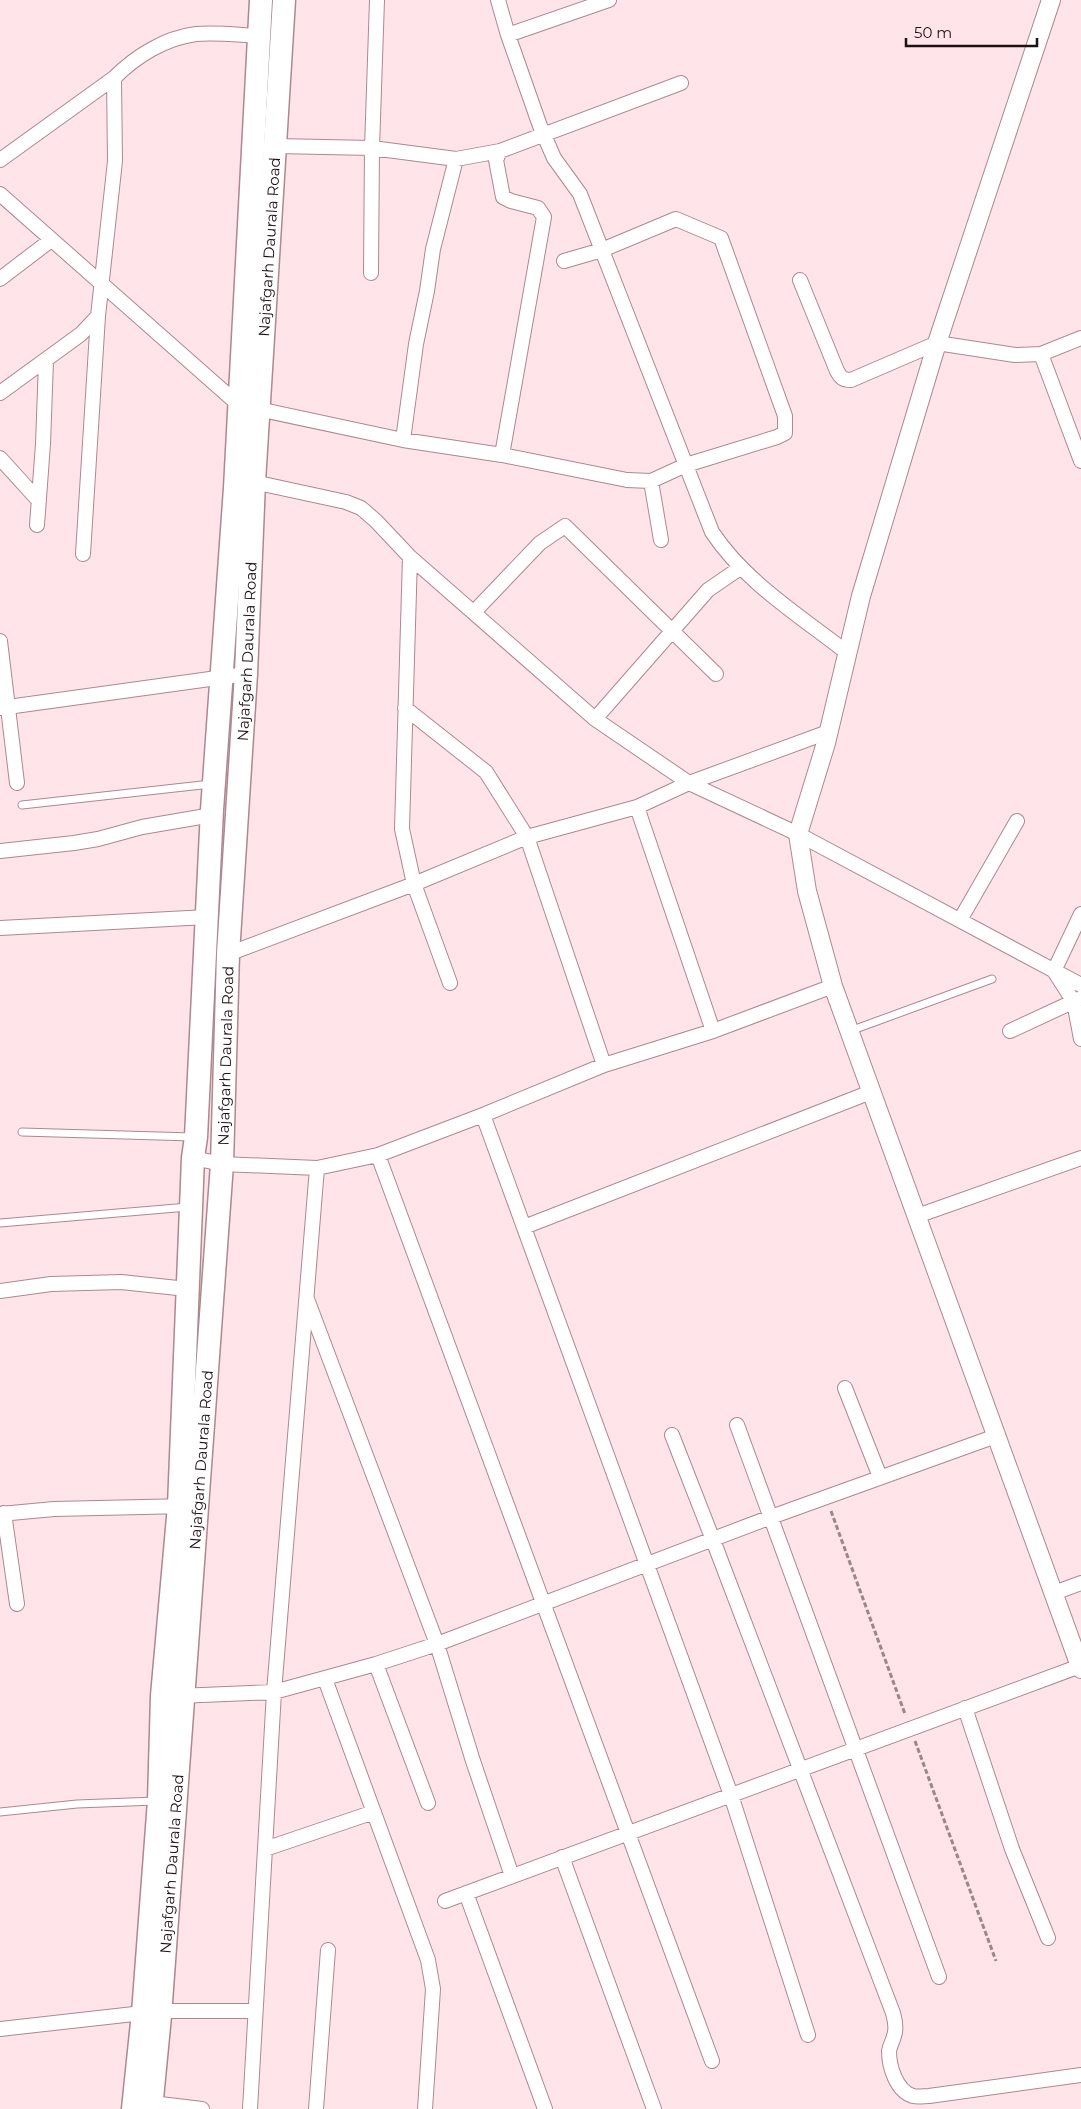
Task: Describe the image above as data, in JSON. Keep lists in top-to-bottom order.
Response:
{
  "streets": {
    "main road": ["Najafgarh Daurala Road"]
  },
  "scale_bar": "50 m"
}
